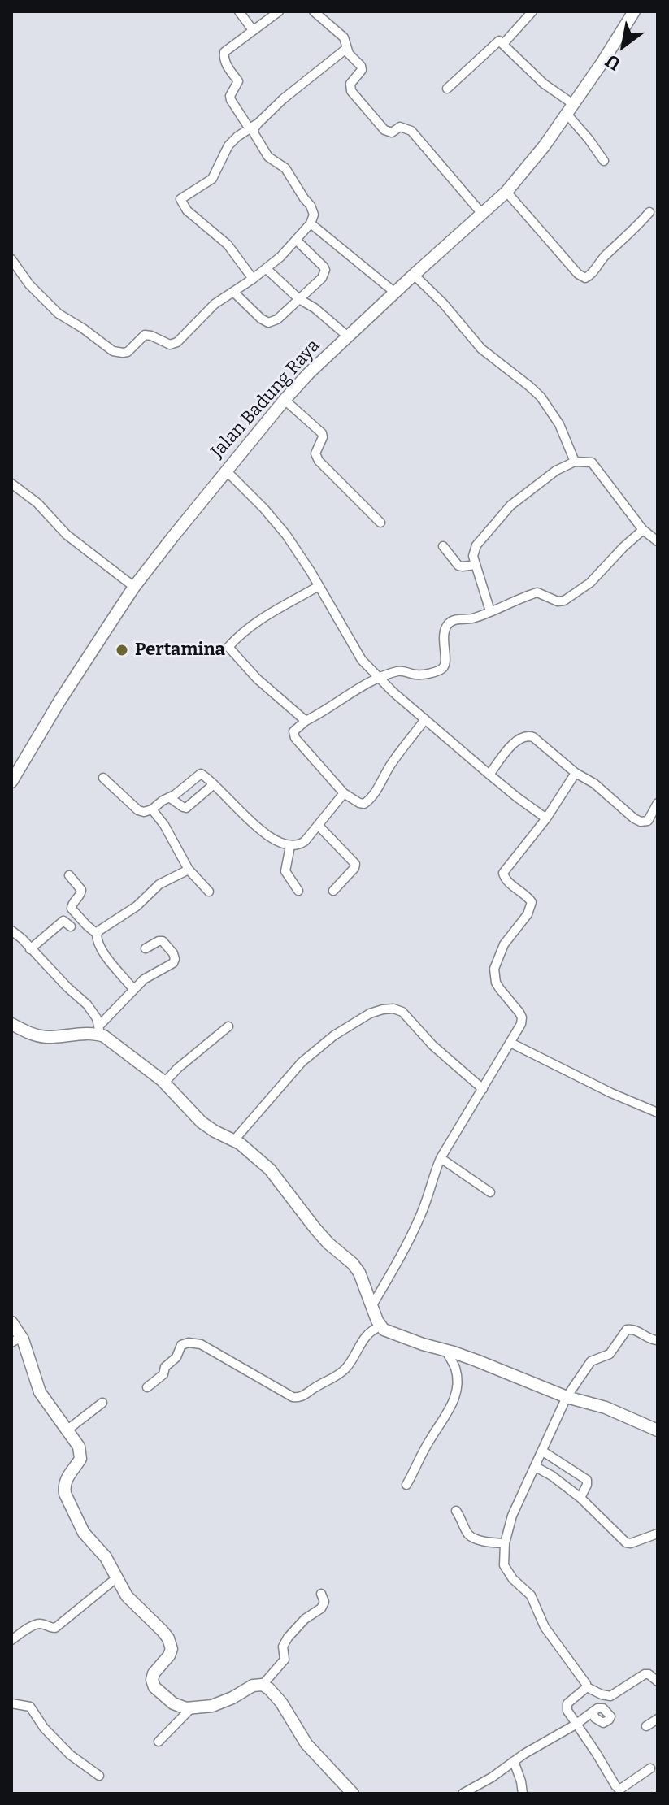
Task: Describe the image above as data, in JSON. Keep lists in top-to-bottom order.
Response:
{
  "streets": {
    "street": ["Jalan Badung Raya"]
  },
  "places": ["Pertamina"],
  "north": "bottom left"
}
